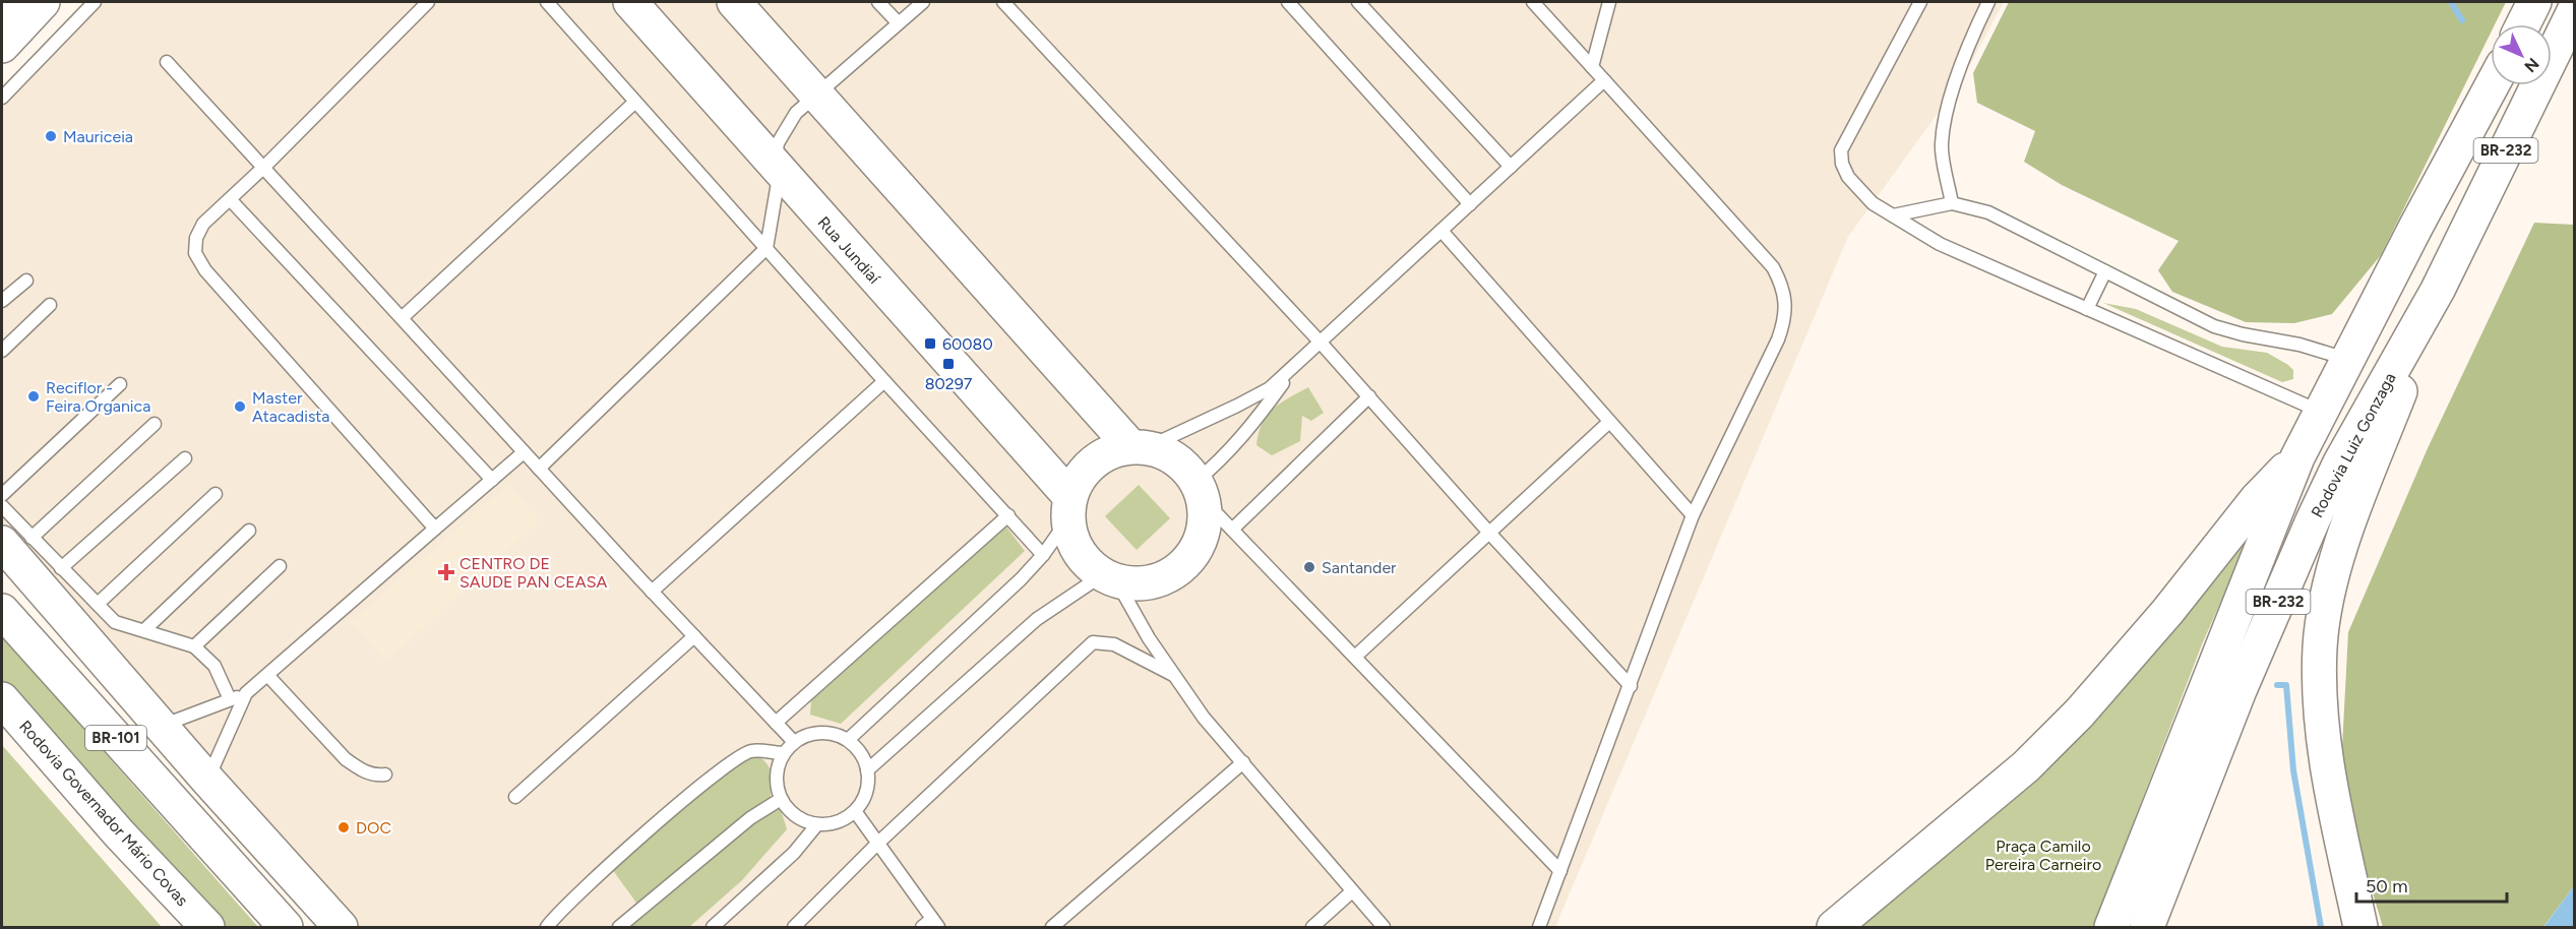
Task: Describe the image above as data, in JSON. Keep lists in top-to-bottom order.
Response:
{
  "streets": {
    "main road": [
      "BR-232",
      "Rua Jundiaí",
      "Rodovia Luiz Gonzaga",
      "BR-101",
      "Rodovia Governador Mário Covas"
    ]
  },
  "parks": ["Praça Camilo Pereira Carneiro"],
  "places": {
    "other": [
      "Mauriceia",
      "Reciflor - Feira Organica",
      "Master Atacadista",
      "Santander",
      "DOC"
    ],
    "transit": ["60080", "80297"],
    "health": ["CENTRO DE SAUDE PAN CEASA"]
  },
  "scale_bar": "50 m",
  "north": "bottom right"
}
